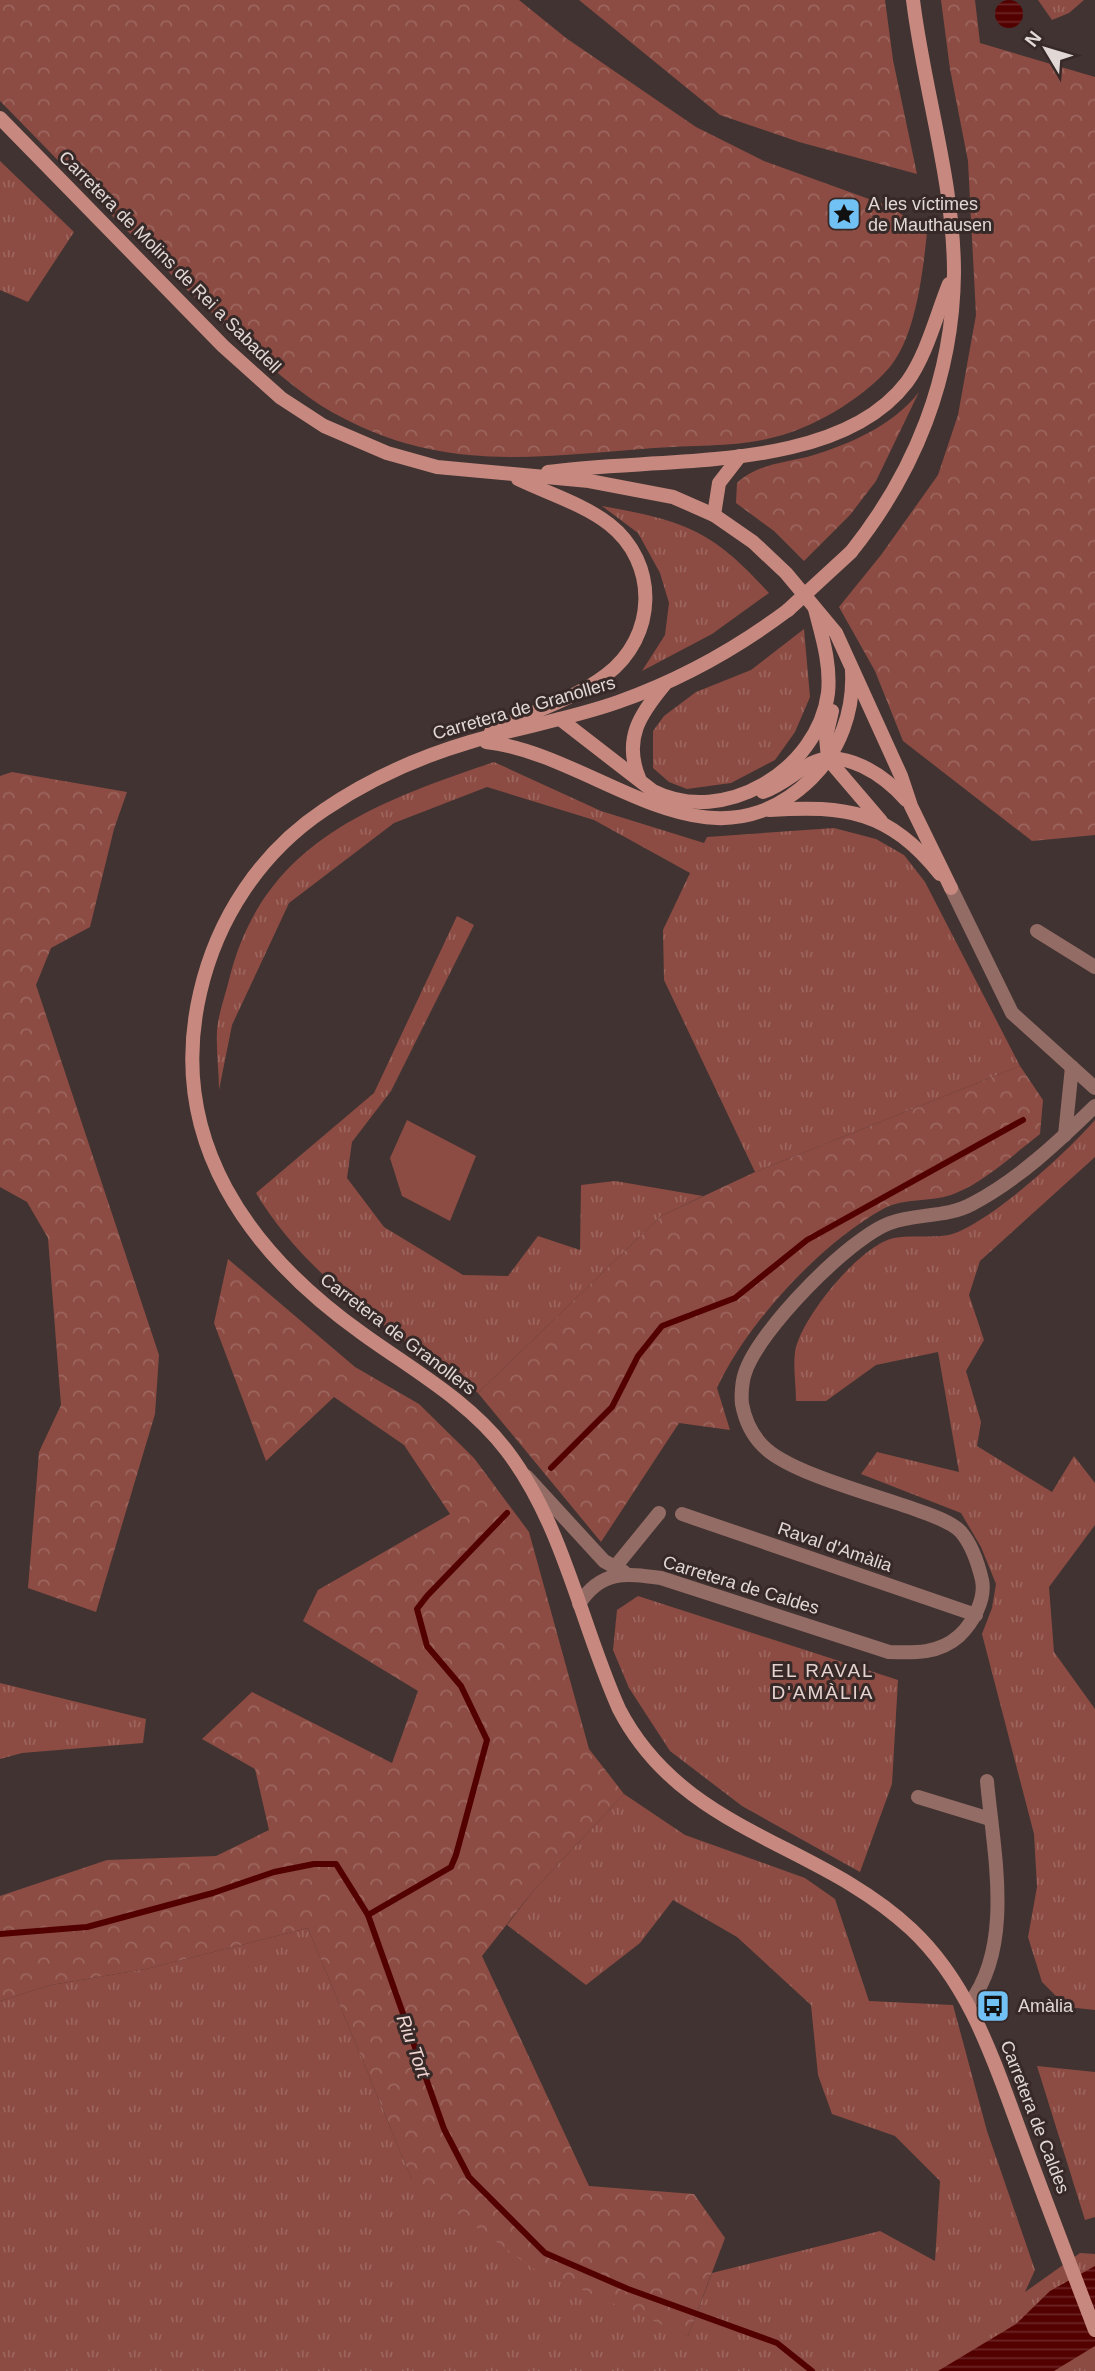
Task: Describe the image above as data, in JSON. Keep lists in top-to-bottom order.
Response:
{
  "streets": {
    "main road": ["Carretera de Molins de Rei a Sabadell", "Carretera de Granollers", "Carretera de Caldes"],
    "street": ["Raval d'Amàlia"]
  },
  "crossings": [
    ["Carretera de Granollers", "Carretera de Caldes"],
    ["Raval d'Amàlia", "Carretera de Caldes"]
  ],
  "districts": ["EL RAVAL D'AMÀLIA"],
  "water": ["Riu Tort"],
  "places": {
    "place": ["A les víctimes de Mauthausen"],
    "bus stop": ["Amàlia"]
  },
  "north": "top left"
}
